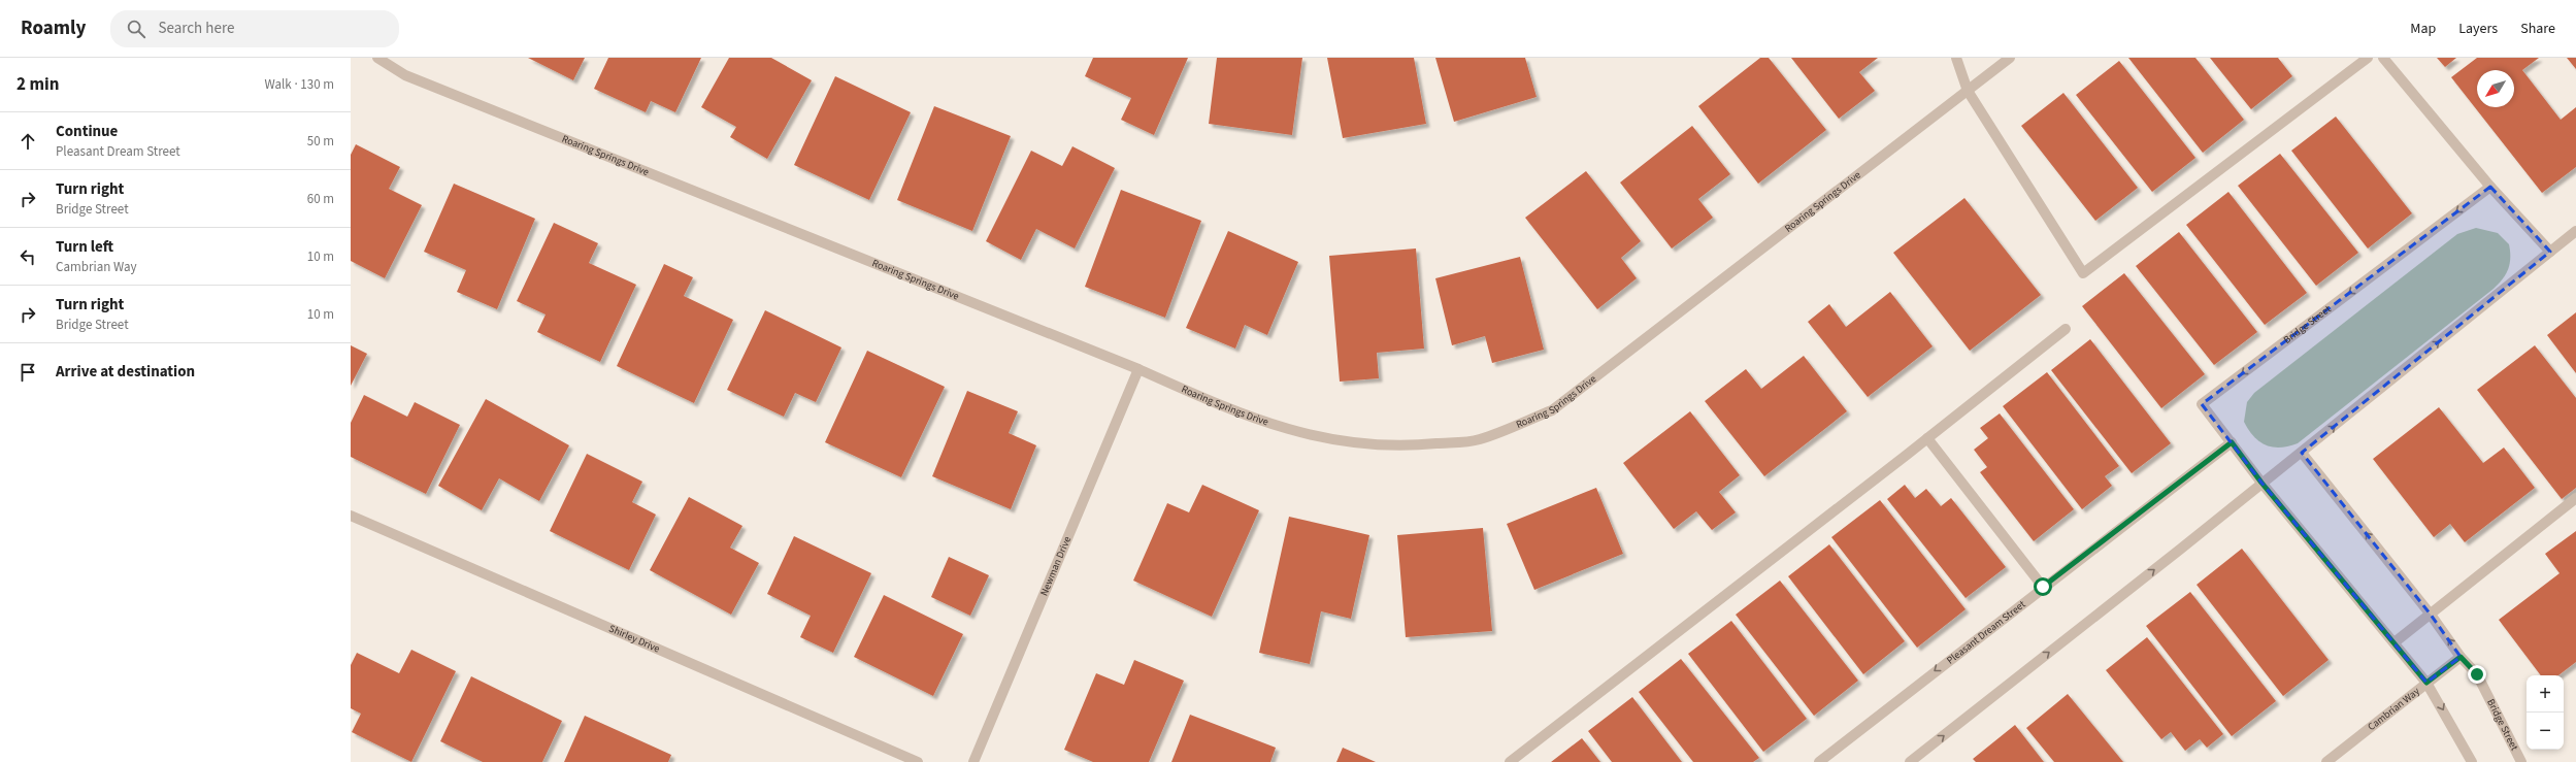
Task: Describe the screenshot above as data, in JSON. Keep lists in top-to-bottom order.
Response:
{
  "streets": {
    "street": [
      "Roaring Springs Drive",
      "Bridge Street",
      "Newman Drive",
      "Pleasant Dream Street",
      "Shirley Drive",
      "Cambrian Way"
    ]
  },
  "crossings": [
    ["Roaring Springs Drive", "Newman Drive"],
    ["Bridge Street", "Pleasant Dream Street"],
    ["Bridge Street", "Cambrian Way"]
  ],
  "north": "bottom left",
  "page": {
    "header": "Roamly",
    "search": "Search here",
    "nav": ["Map", "Layers", "Share"],
    "heading": ["2 min", "Walk · 130 m"],
    "list": [
      ["Continue", "Pleasant Dream Street", "50 m"],
      ["Turn right", "Bridge Street", "60 m"],
      ["Turn left", "Cambrian Way", "10 m"],
      ["Turn right", "Bridge Street", "10 m"],
      "Arrive at destination"
    ],
    "map_buttons": ["+", "−"]
  }
}
